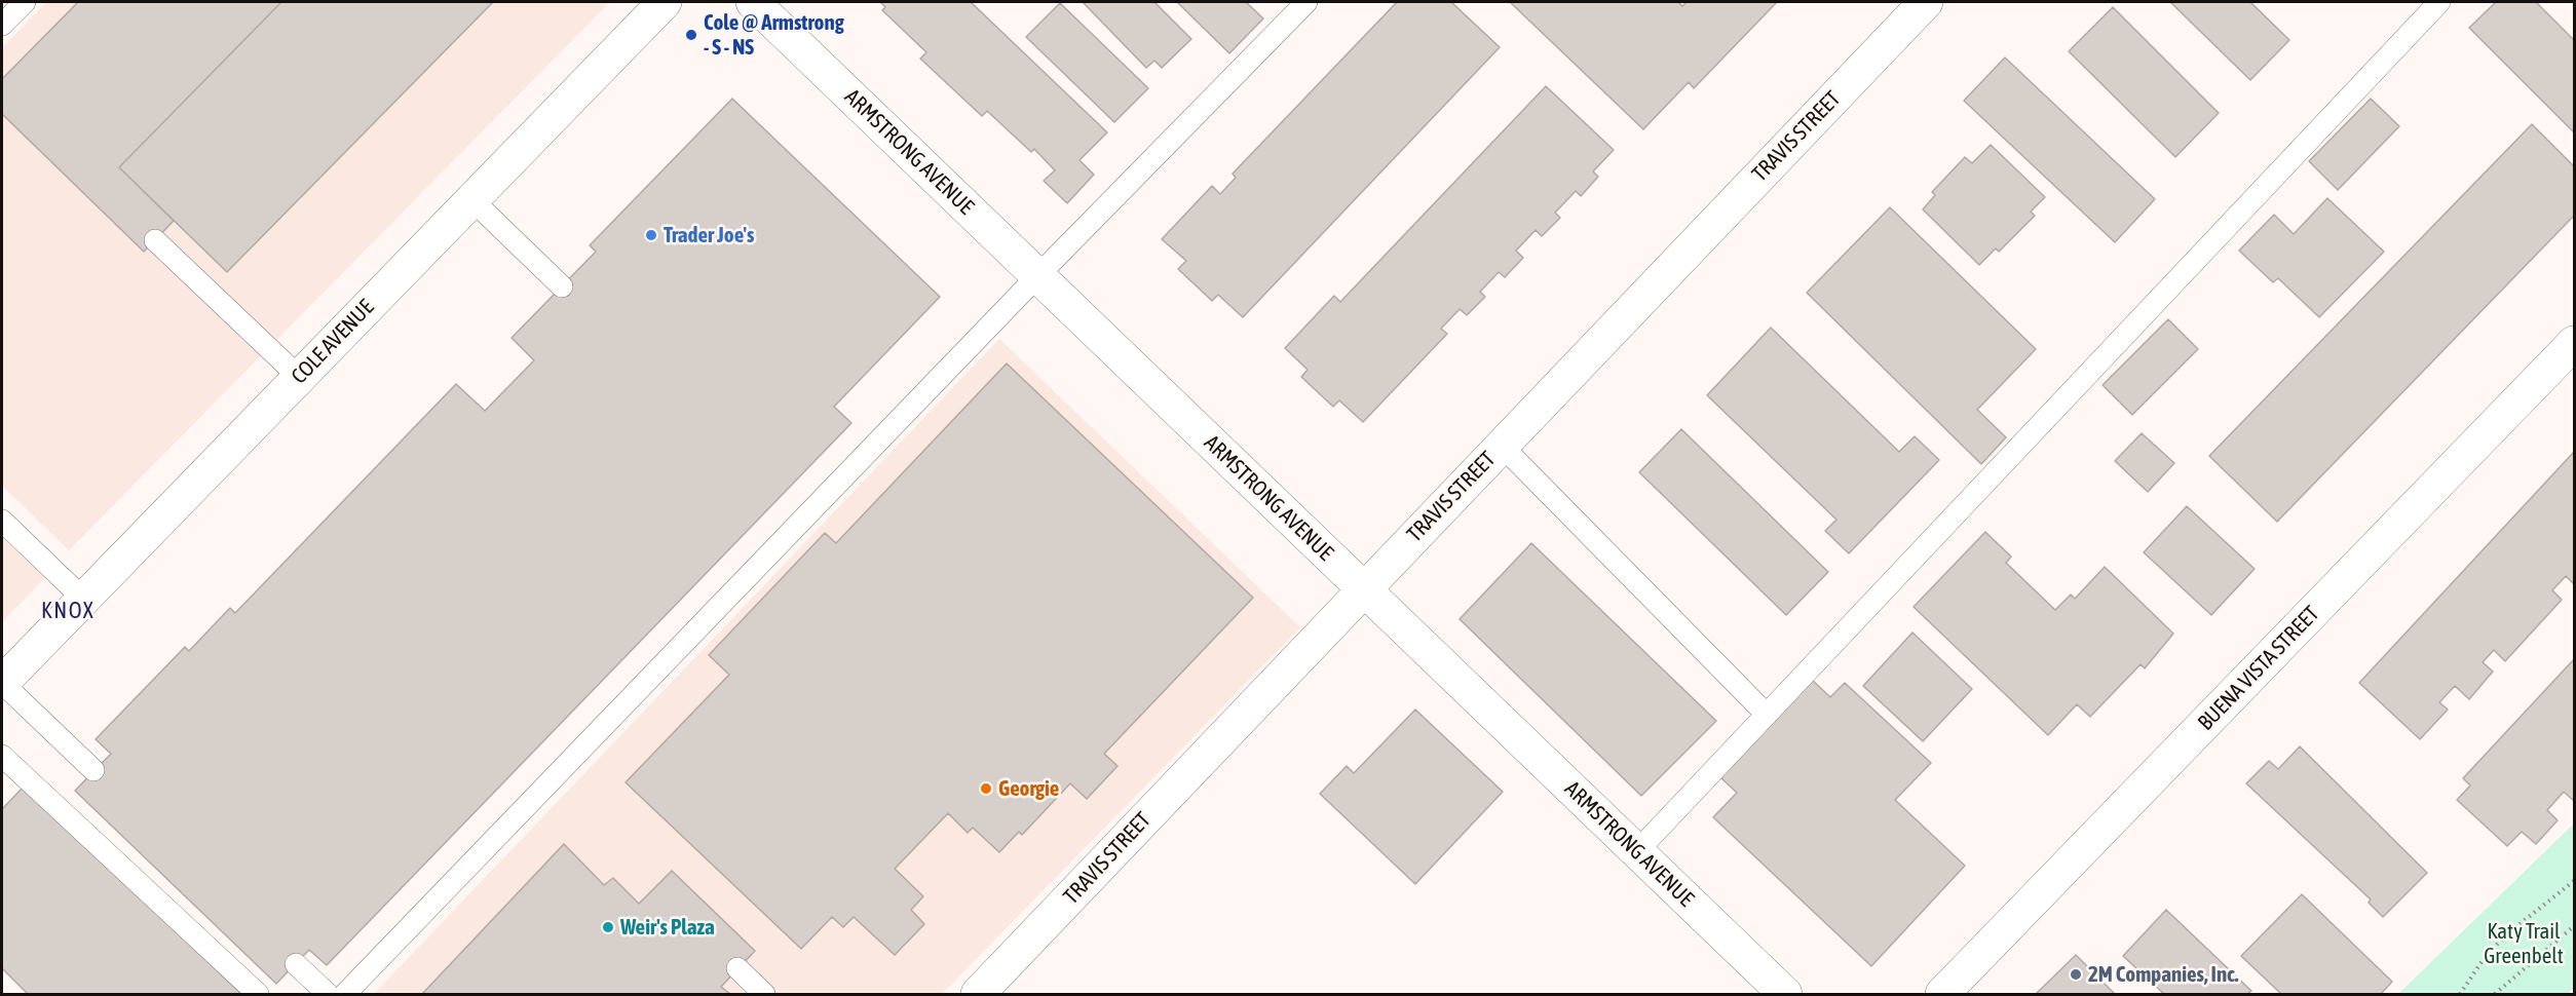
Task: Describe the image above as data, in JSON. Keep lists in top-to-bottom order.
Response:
{
  "streets": {
    "street": [
      "TRAVIS STREET",
      "ARMSTRONG AVENUE",
      "COLE AVENUE",
      "BUENA VISTA STREET"
    ]
  },
  "crossings": [
    ["TRAVIS STREET", "ARMSTRONG AVENUE"]
  ],
  "districts": ["KNOX"],
  "parks": ["Katy Trail Greenbelt"],
  "places": [
    "Cole @ Armstrong - S - NS",
    "Trader Joe's",
    "Georgie",
    "Weir's Plaza",
    "2M Companies, Inc."
  ]
}
